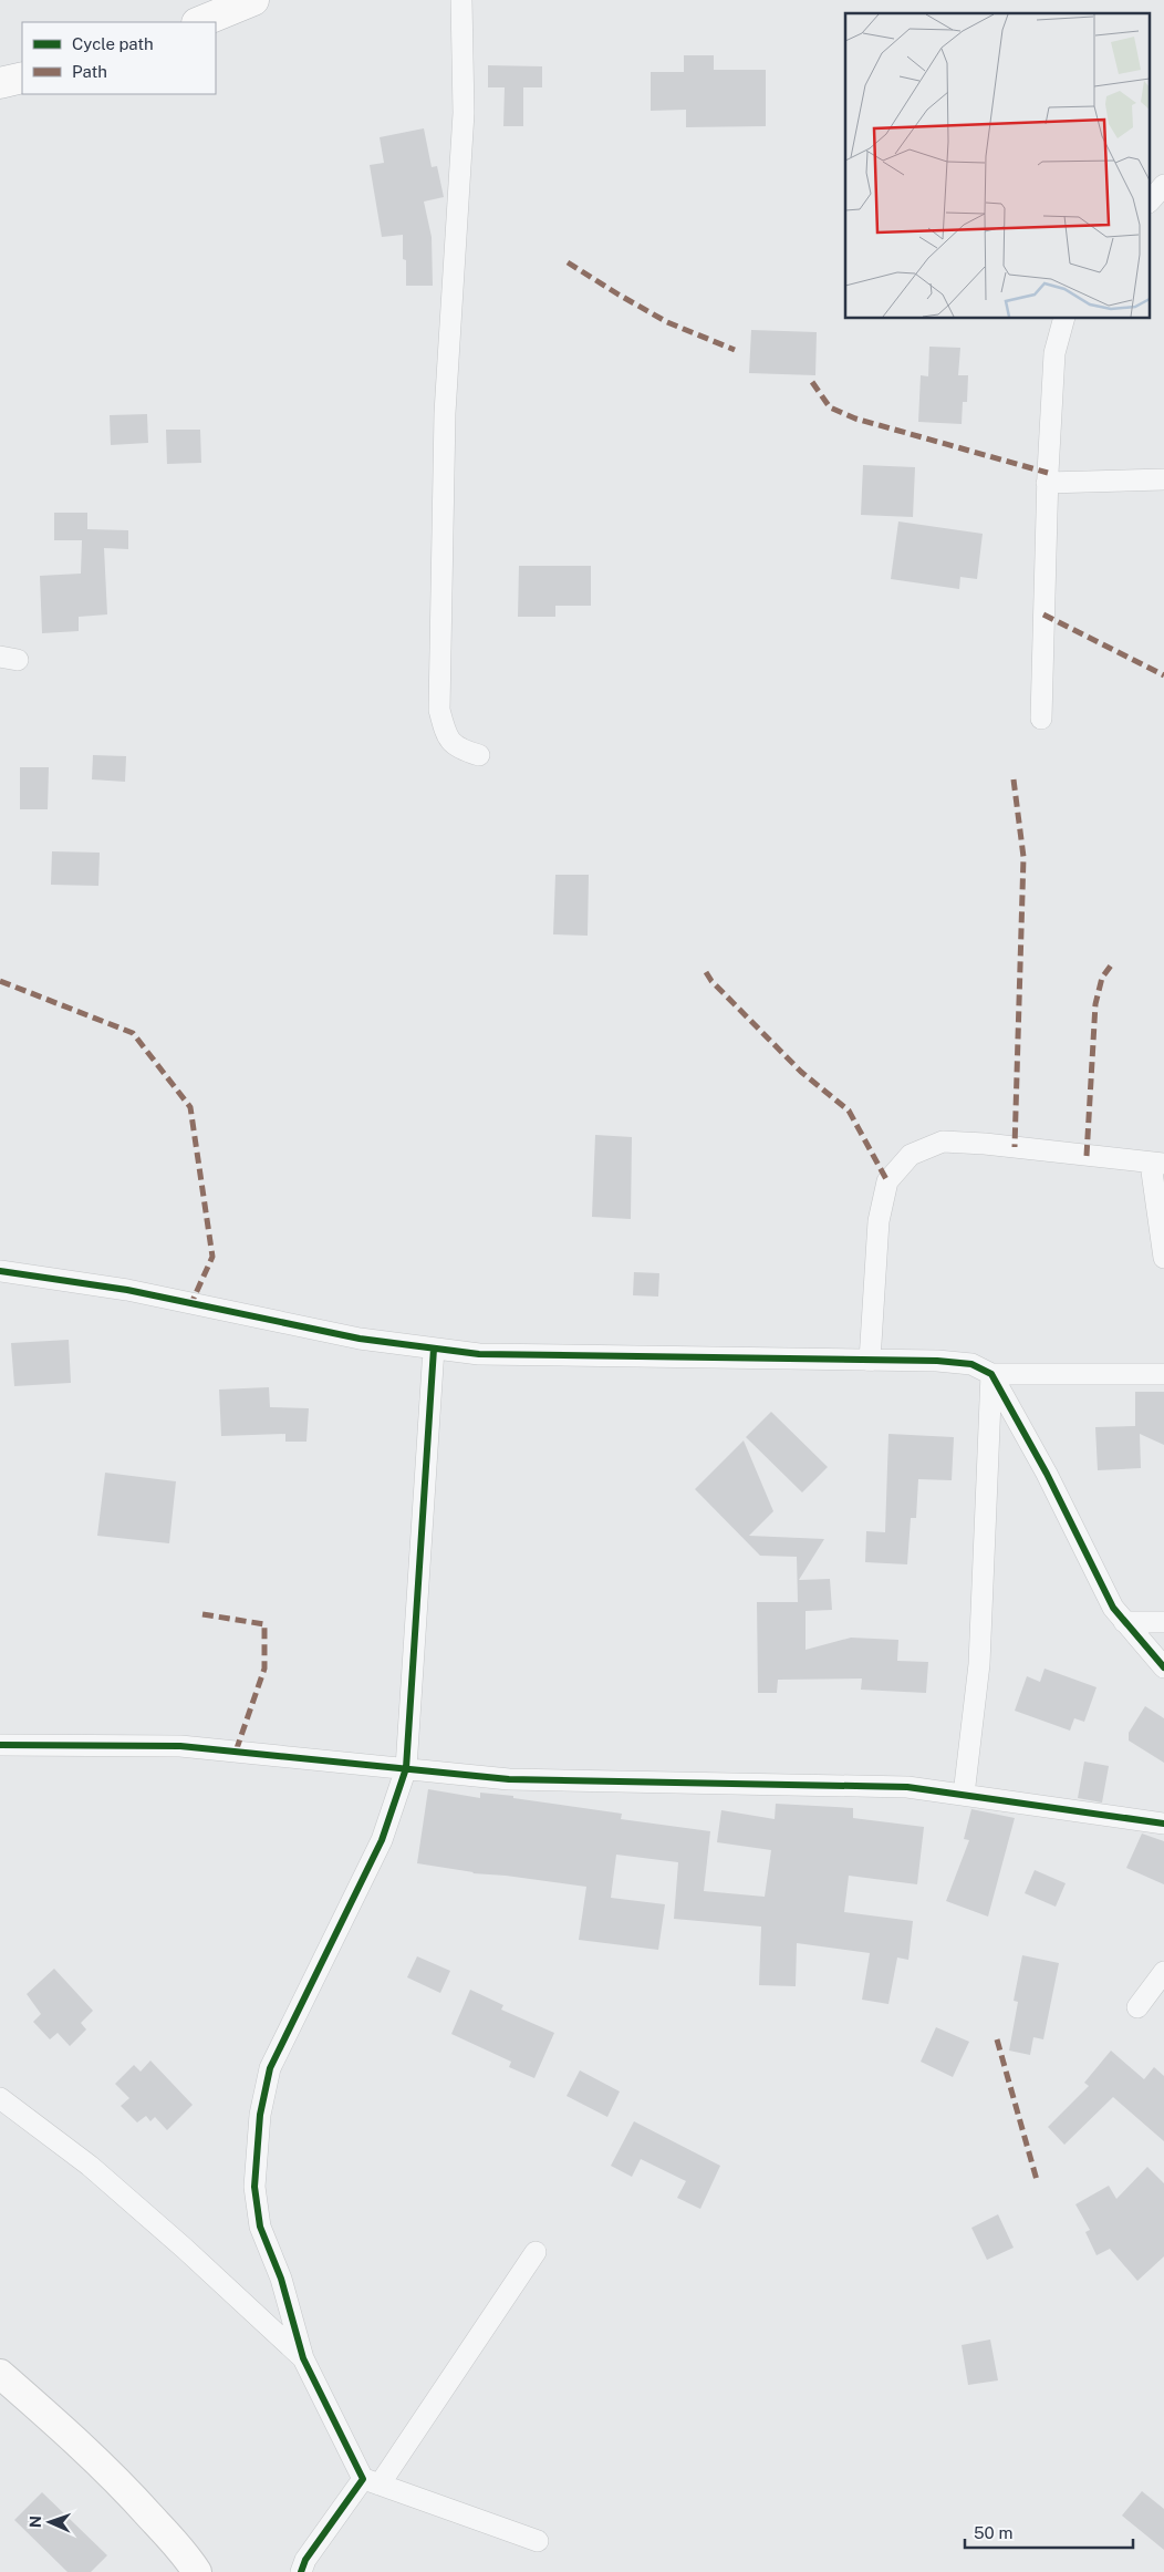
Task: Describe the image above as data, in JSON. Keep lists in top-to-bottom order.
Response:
{
  "legend": ["Cycle path", "Path"],
  "scale_bar": "50 m",
  "north": "left"
}
